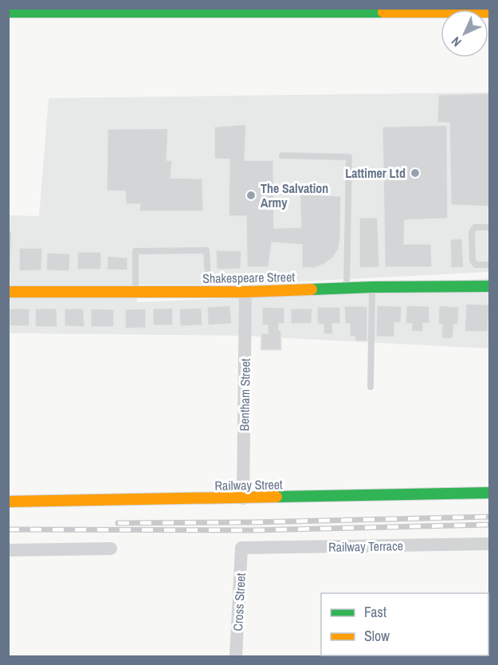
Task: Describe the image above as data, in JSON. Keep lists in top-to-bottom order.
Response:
{
  "streets": {
    "street": [
      "Shakespeare Street",
      "Bentham Street",
      "Railway Street",
      "Railway Terrace",
      "Cross Street"
    ]
  },
  "crossings": [
    ["Shakespeare Street", "Bentham Street"],
    ["Bentham Street", "Railway Street"],
    ["Railway Terrace", "Cross Street"]
  ],
  "places": ["Lattimer Ltd", "The Salvation Army"],
  "legend": ["Fast", "Slow"],
  "north": "bottom left"
}
